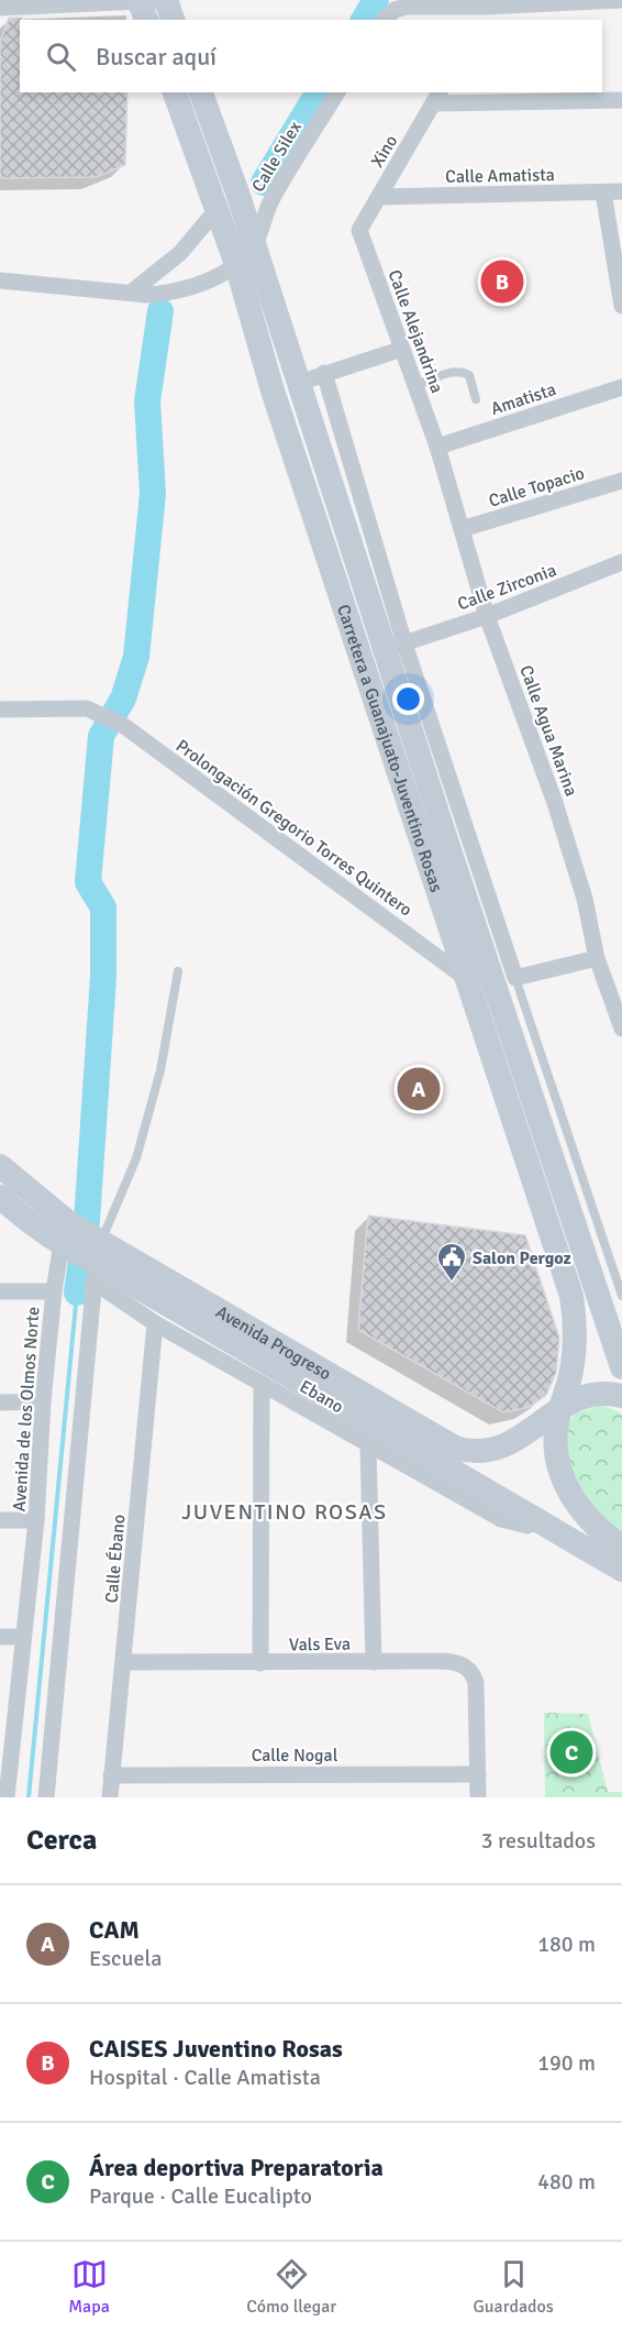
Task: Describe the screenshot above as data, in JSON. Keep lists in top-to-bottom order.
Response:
{
  "streets": {
    "main road": ["Carretera a Guanajuato-Juventino Rosas", "Avenida Progreso"],
    "street": [
      "Xino",
      "Calle Silex",
      "Calle Amatista",
      "Calle Alejandrina",
      "Amatista",
      "Calle Topacio",
      "Calle Zirconia",
      "Calle Agua Marina",
      "Prolongación Gregorio Torres Quintero",
      "Ebano",
      "Avenida de los Olmos Norte",
      "Calle Ébano",
      "Vals Eva",
      "Calle Nogal"
    ]
  },
  "crossings": [
    ["Xino", "Calle Amatista"],
    ["Xino", "Calle Alejandrina"],
    ["Calle Silex", "Carretera a Guanajuato-Juventino Rosas"],
    ["Calle Alejandrina", "Amatista"],
    ["Calle Alejandrina", "Calle Agua Marina"],
    ["Amatista", "Calle Agua Marina"],
    ["Calle Topacio", "Calle Agua Marina"],
    ["Calle Zirconia", "Calle Agua Marina"],
    ["Calle Zirconia", "Carretera a Guanajuato-Juventino Rosas"],
    ["Carretera a Guanajuato-Juventino Rosas", "Prolongación Gregorio Torres Quintero"],
    ["Carretera a Guanajuato-Juventino Rosas", "Avenida Progreso"],
    ["Avenida Progreso", "Ebano"],
    ["Avenida Progreso", "Avenida de los Olmos Norte"],
    ["Ebano", "Calle Ébano"],
    ["Calle Ébano", "Vals Eva"],
    ["Calle Ébano", "Calle Nogal"],
    ["Vals Eva", "Calle Nogal"]
  ],
  "districts": ["JUVENTINO ROSAS"],
  "places": {
    "public building": ["Salon Pergoz"]
  },
  "page": {
    "search": "Buscar aquí",
    "pins": ["B", "A", "C"],
    "heading": ["Cerca", "3 resultados"],
    "list": [
      {
        "mark": "A",
        "name": "CAM",
        "note": "Escuela",
        "value": "180 m"
      },
      {
        "mark": "B",
        "name": "CAISES Juventino Rosas",
        "note": "Hospital · Calle Amatista",
        "value": "190 m"
      },
      {
        "mark": "C",
        "name": "Área deportiva Preparatoria",
        "note": "Parque · Calle Eucalipto",
        "value": "480 m"
      }
    ],
    "nav": ["Mapa", "Cómo llegar", "Guardados"]
  }
}
